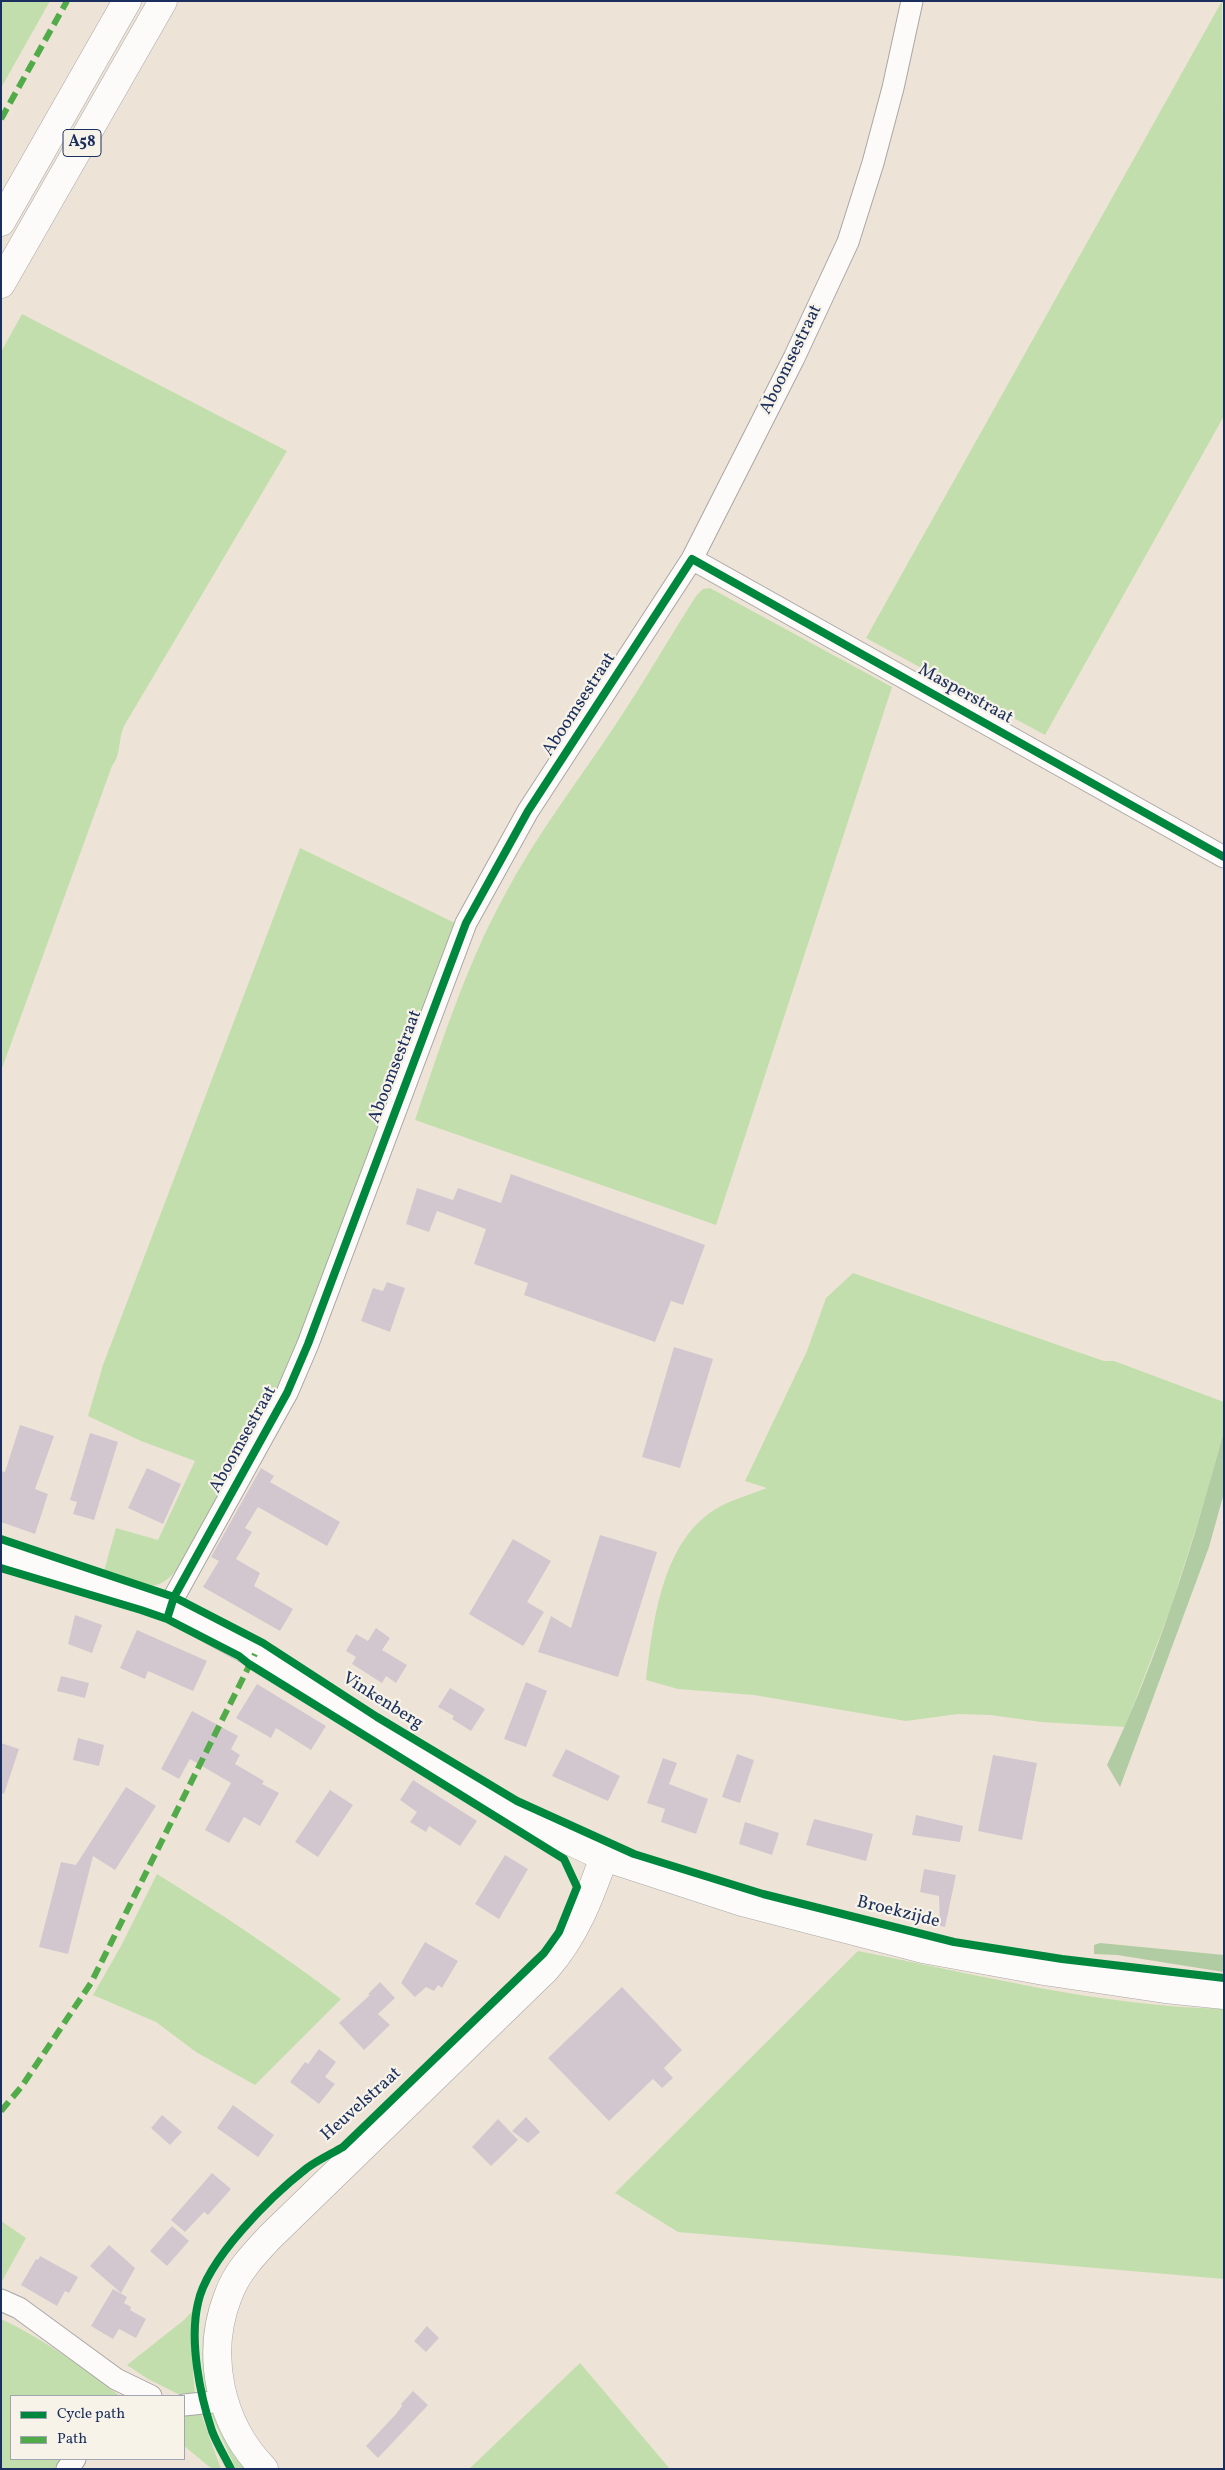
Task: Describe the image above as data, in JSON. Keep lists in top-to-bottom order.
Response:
{
  "streets": {
    "main road": [
      "A58",
      "Vinkenberg",
      "Broekzijde",
      "Heuvelstraat"
    ],
    "street": ["Aboomsestraat", "Masperstraat"]
  },
  "crossings": [
    ["Aboomsestraat", "Masperstraat"],
    ["Aboomsestraat", "Vinkenberg"],
    ["Vinkenberg", "Broekzijde"],
    ["Vinkenberg", "Heuvelstraat"],
    ["Broekzijde", "Heuvelstraat"]
  ],
  "legend": ["Cycle path", "Path"]
}
